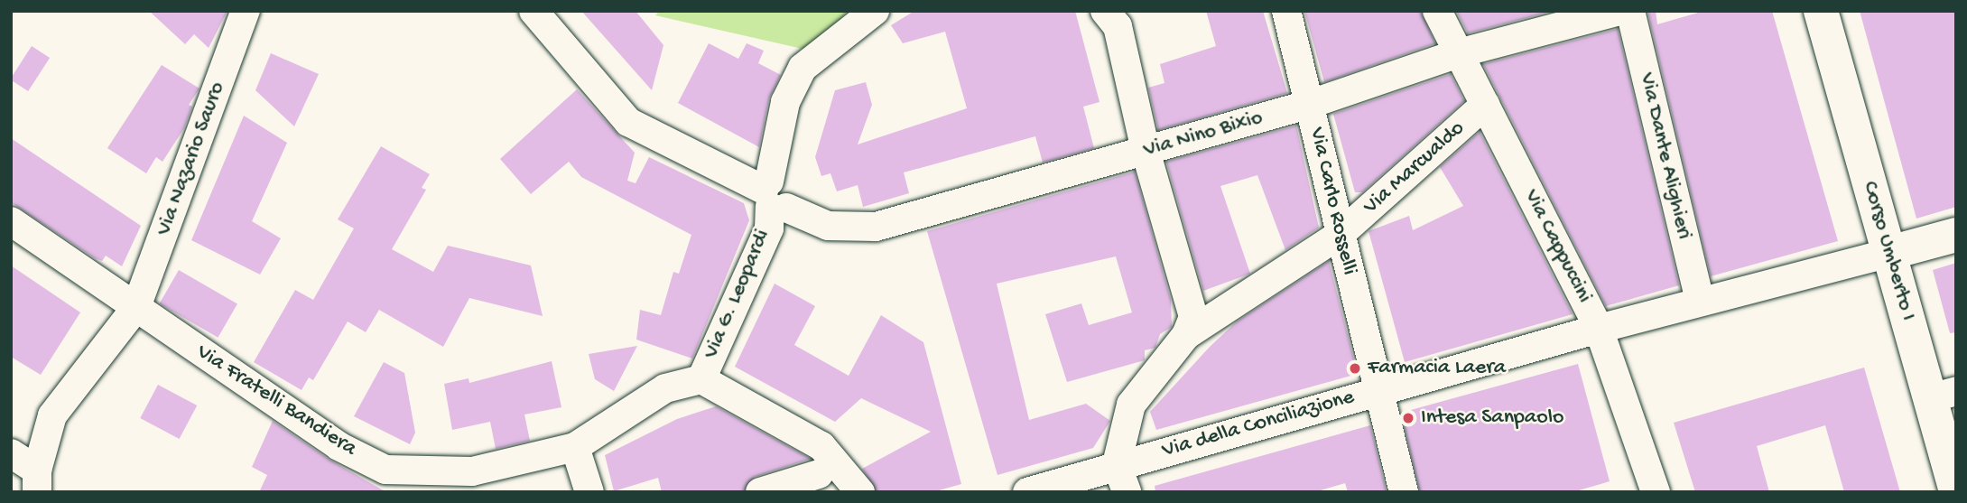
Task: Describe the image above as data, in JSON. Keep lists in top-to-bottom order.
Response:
{
  "streets": {
    "street": [
      "Via Nino Bixio",
      "Via Dante Alighieri",
      "Via Nazario Sauro",
      "Via Marcualdo",
      "Via Carlo Rosselli",
      "Via Cappuccini",
      "Corso Umberto I",
      "Via G. Leopardi",
      "Via Fratelli Bandiera",
      "Via della Conciliazione"
    ]
  },
  "crossings": [
    ["Via Nino Bixio", "Via Carlo Rosselli"],
    ["Via Nino Bixio", "Via Cappuccini"],
    ["Via Nino Bixio", "Via G. Leopardi"],
    ["Via Dante Alighieri", "Via della Conciliazione"],
    ["Via Nazario Sauro", "Via Fratelli Bandiera"],
    ["Via Marcualdo", "Via Carlo Rosselli"],
    ["Via Marcualdo", "Via Cappuccini"],
    ["Via Carlo Rosselli", "Via della Conciliazione"],
    ["Via Cappuccini", "Via della Conciliazione"],
    ["Corso Umberto I", "Via della Conciliazione"],
    ["Via G. Leopardi", "Via Fratelli Bandiera"]
  ],
  "places": ["Farmacia Laera", "Intesa Sanpaolo"]
}
